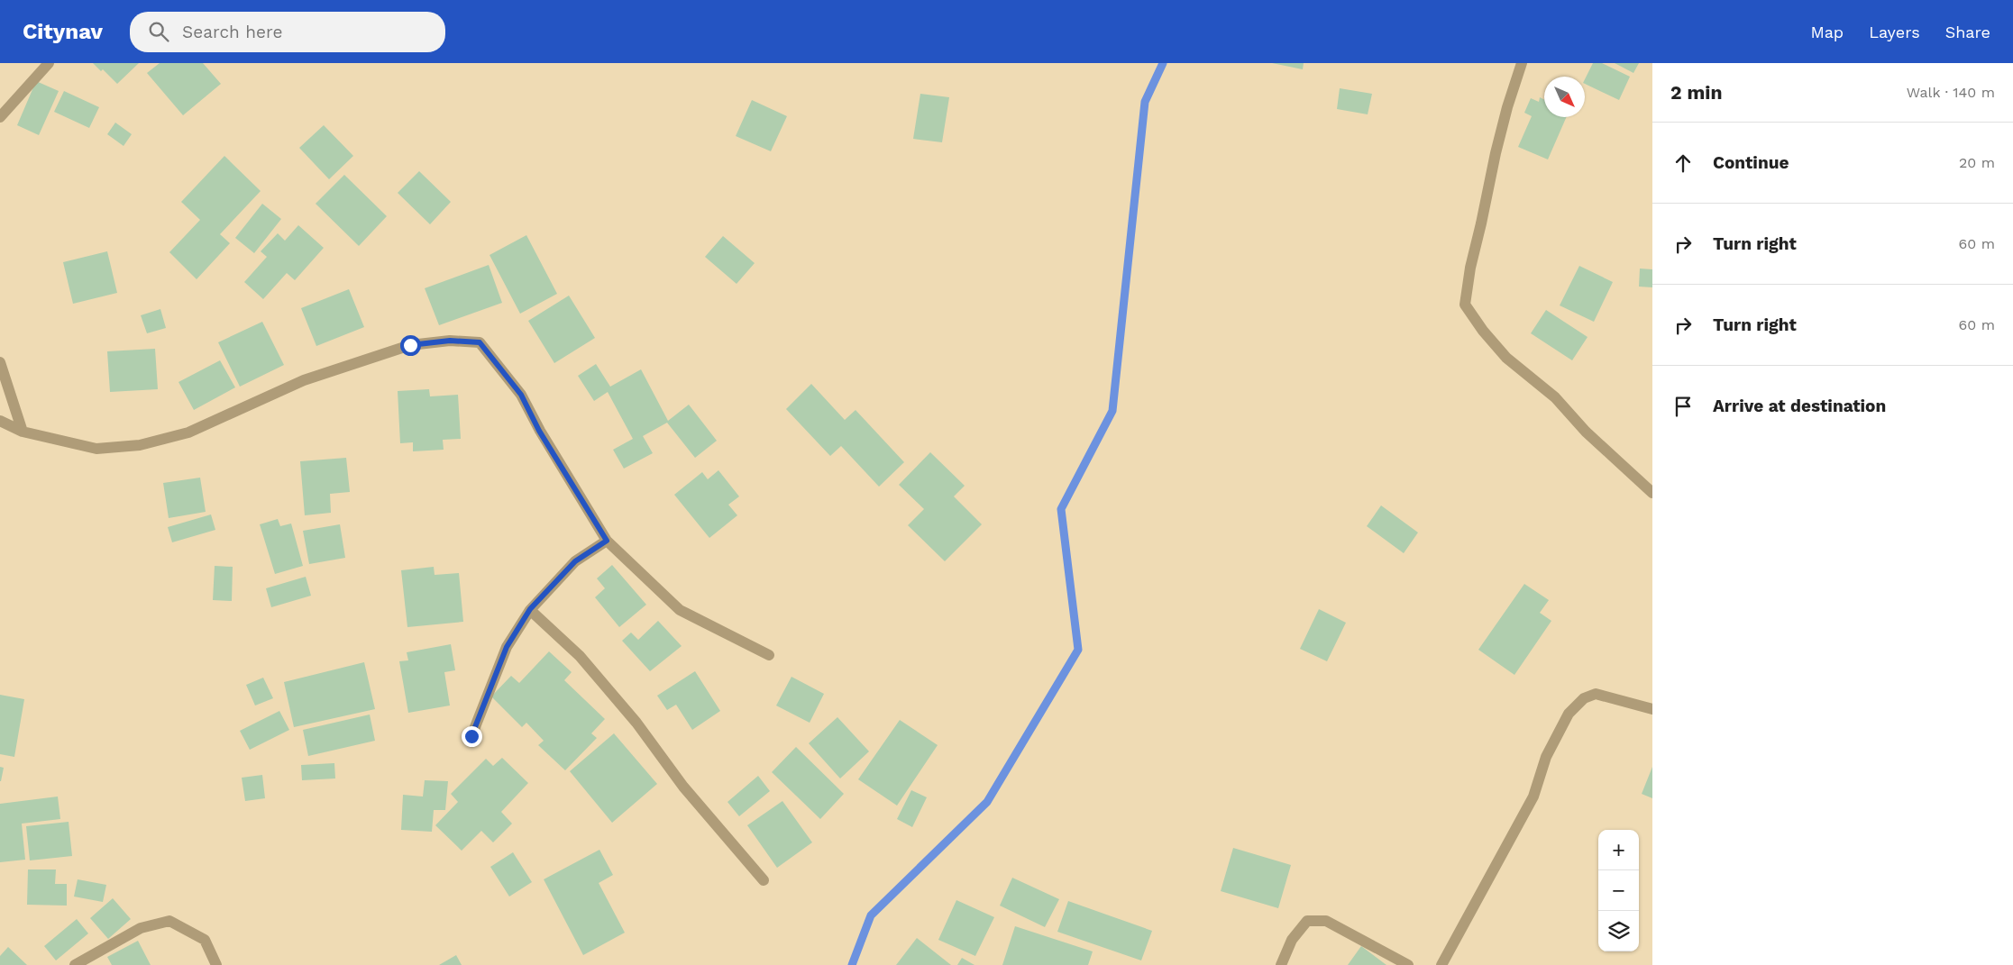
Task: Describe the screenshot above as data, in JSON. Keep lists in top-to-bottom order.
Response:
{
  "north": "bottom right",
  "page": {
    "header": "Citynav",
    "search": "Search here",
    "nav": ["Map", "Layers", "Share"],
    "heading": ["2 min", "Walk · 140 m"],
    "list": [
      ["Continue", "20 m"],
      ["Turn right", "60 m"],
      ["Turn right", "60 m"],
      "Arrive at destination"
    ],
    "map_buttons": ["+", "−"]
  }
}
